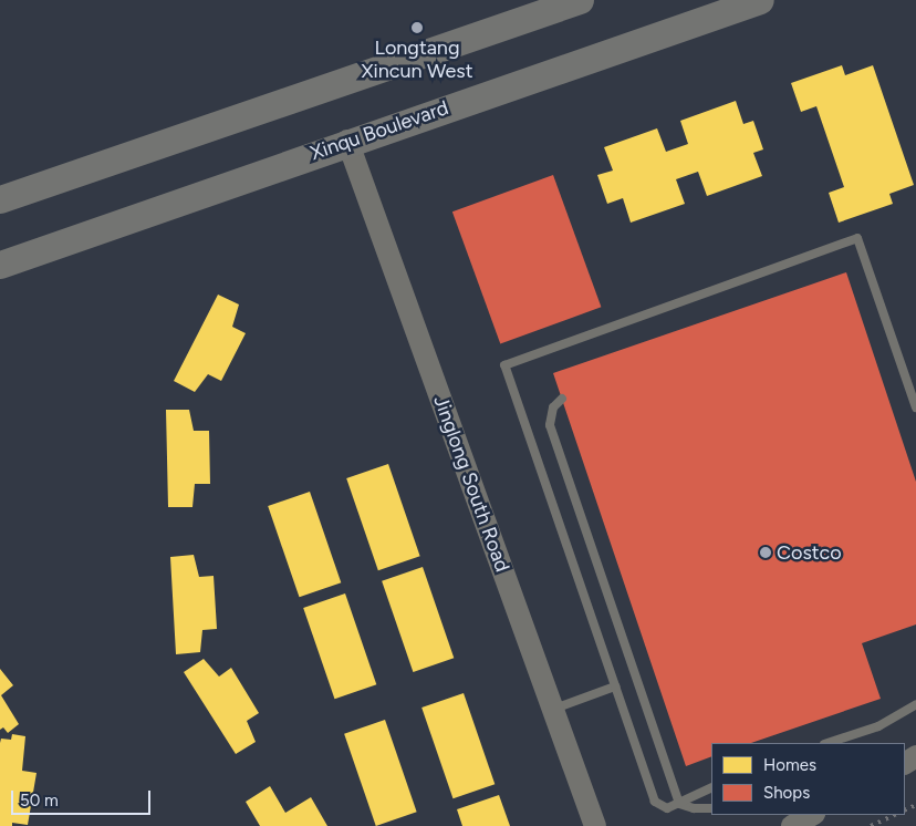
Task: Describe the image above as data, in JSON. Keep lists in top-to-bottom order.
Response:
{
  "streets": {
    "main road": ["Xinqu Boulevard"],
    "street": ["Jinglong South Road"]
  },
  "crossings": [
    ["Xinqu Boulevard", "Jinglong South Road"]
  ],
  "places": ["Longtang Xincun West", "Costco"],
  "legend": ["Homes", "Shops"],
  "scale_bar": "50 m"
}
